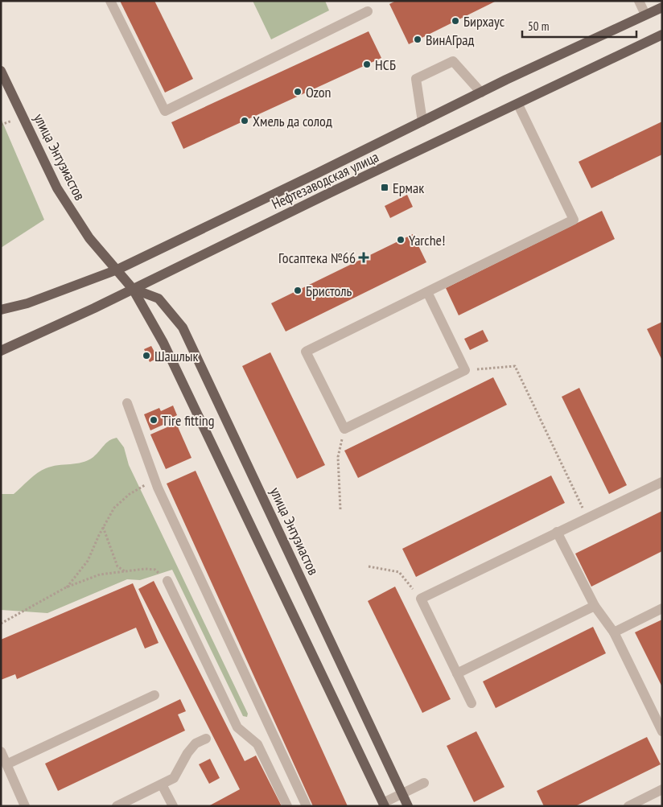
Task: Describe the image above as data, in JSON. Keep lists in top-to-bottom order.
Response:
{
  "streets": {
    "main road": ["улица Энтузиастов", "Нефтезаводская улица"]
  },
  "crossings": [
    ["улица Энтузиастов", "Нефтезаводская улица"]
  ],
  "places": {
    "other": [
      "Бирхаус",
      "ВинАГрад",
      "НСБ",
      "Ozon",
      "Хмель да солод",
      "Yarche!",
      "Бристоль",
      "Шашлык",
      "Tire fitting"
    ],
    "transit": ["Ермак"],
    "health": ["Госаптека №66"]
  },
  "scale_bar": "50 m"
}
